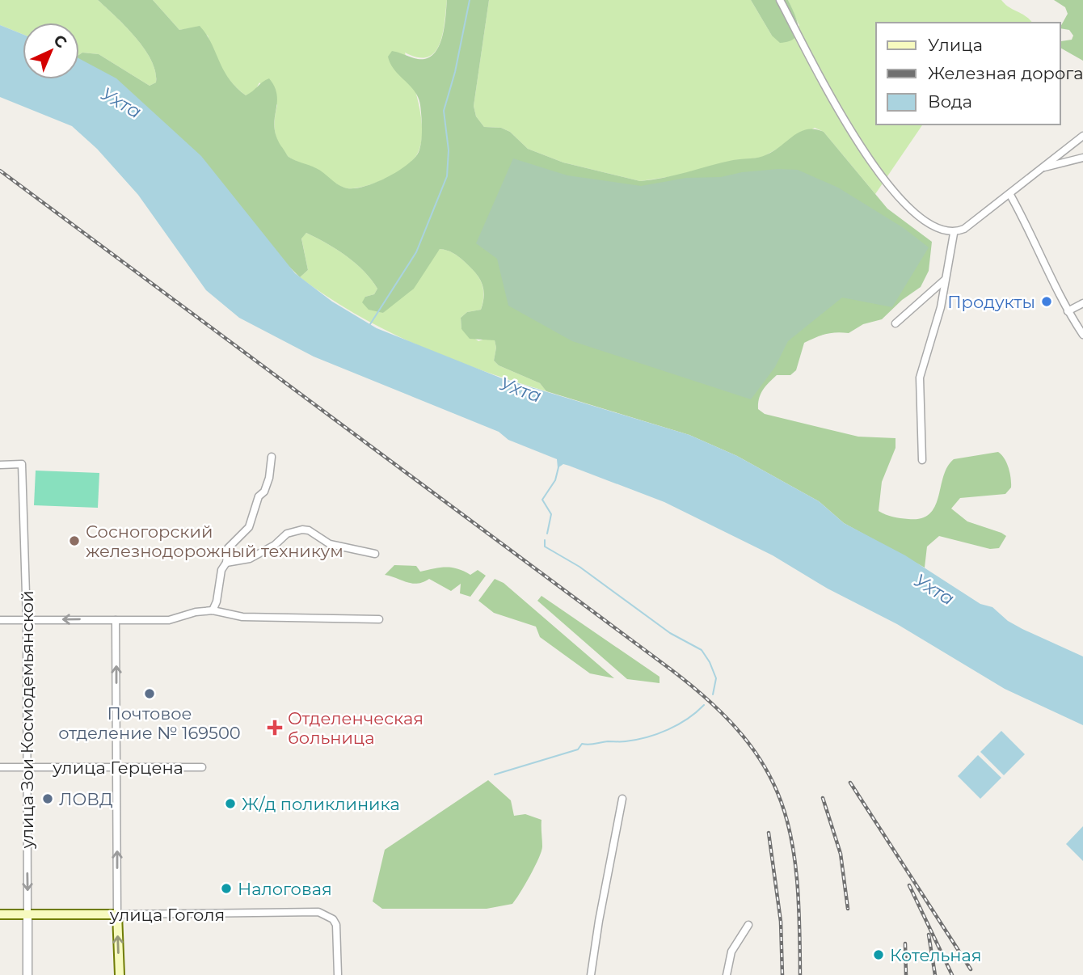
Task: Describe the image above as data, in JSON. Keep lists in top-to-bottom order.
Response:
{
  "streets": {
    "main road": ["улица Гоголя"],
    "street": ["улица Зои Космодемьянской", "улица Герцена"]
  },
  "crossings": [
    ["улица Зои Космодемьянской", "улица Герцена"],
    ["улица Зои Космодемьянской", "улица Гоголя"]
  ],
  "water": ["Ухта"],
  "places": {
    "other": [
      "Продукты",
      "Сосногорский железнодорожный техникум",
      "Почтовое отделение № 169500",
      "ЛОВД",
      "Ж/д поликлиника",
      "Налоговая",
      "Котельная"
    ],
    "health": ["Отделенческая больница"]
  },
  "legend": ["Улица", "Железная дорога", "Вода"],
  "north": "top right"
}
